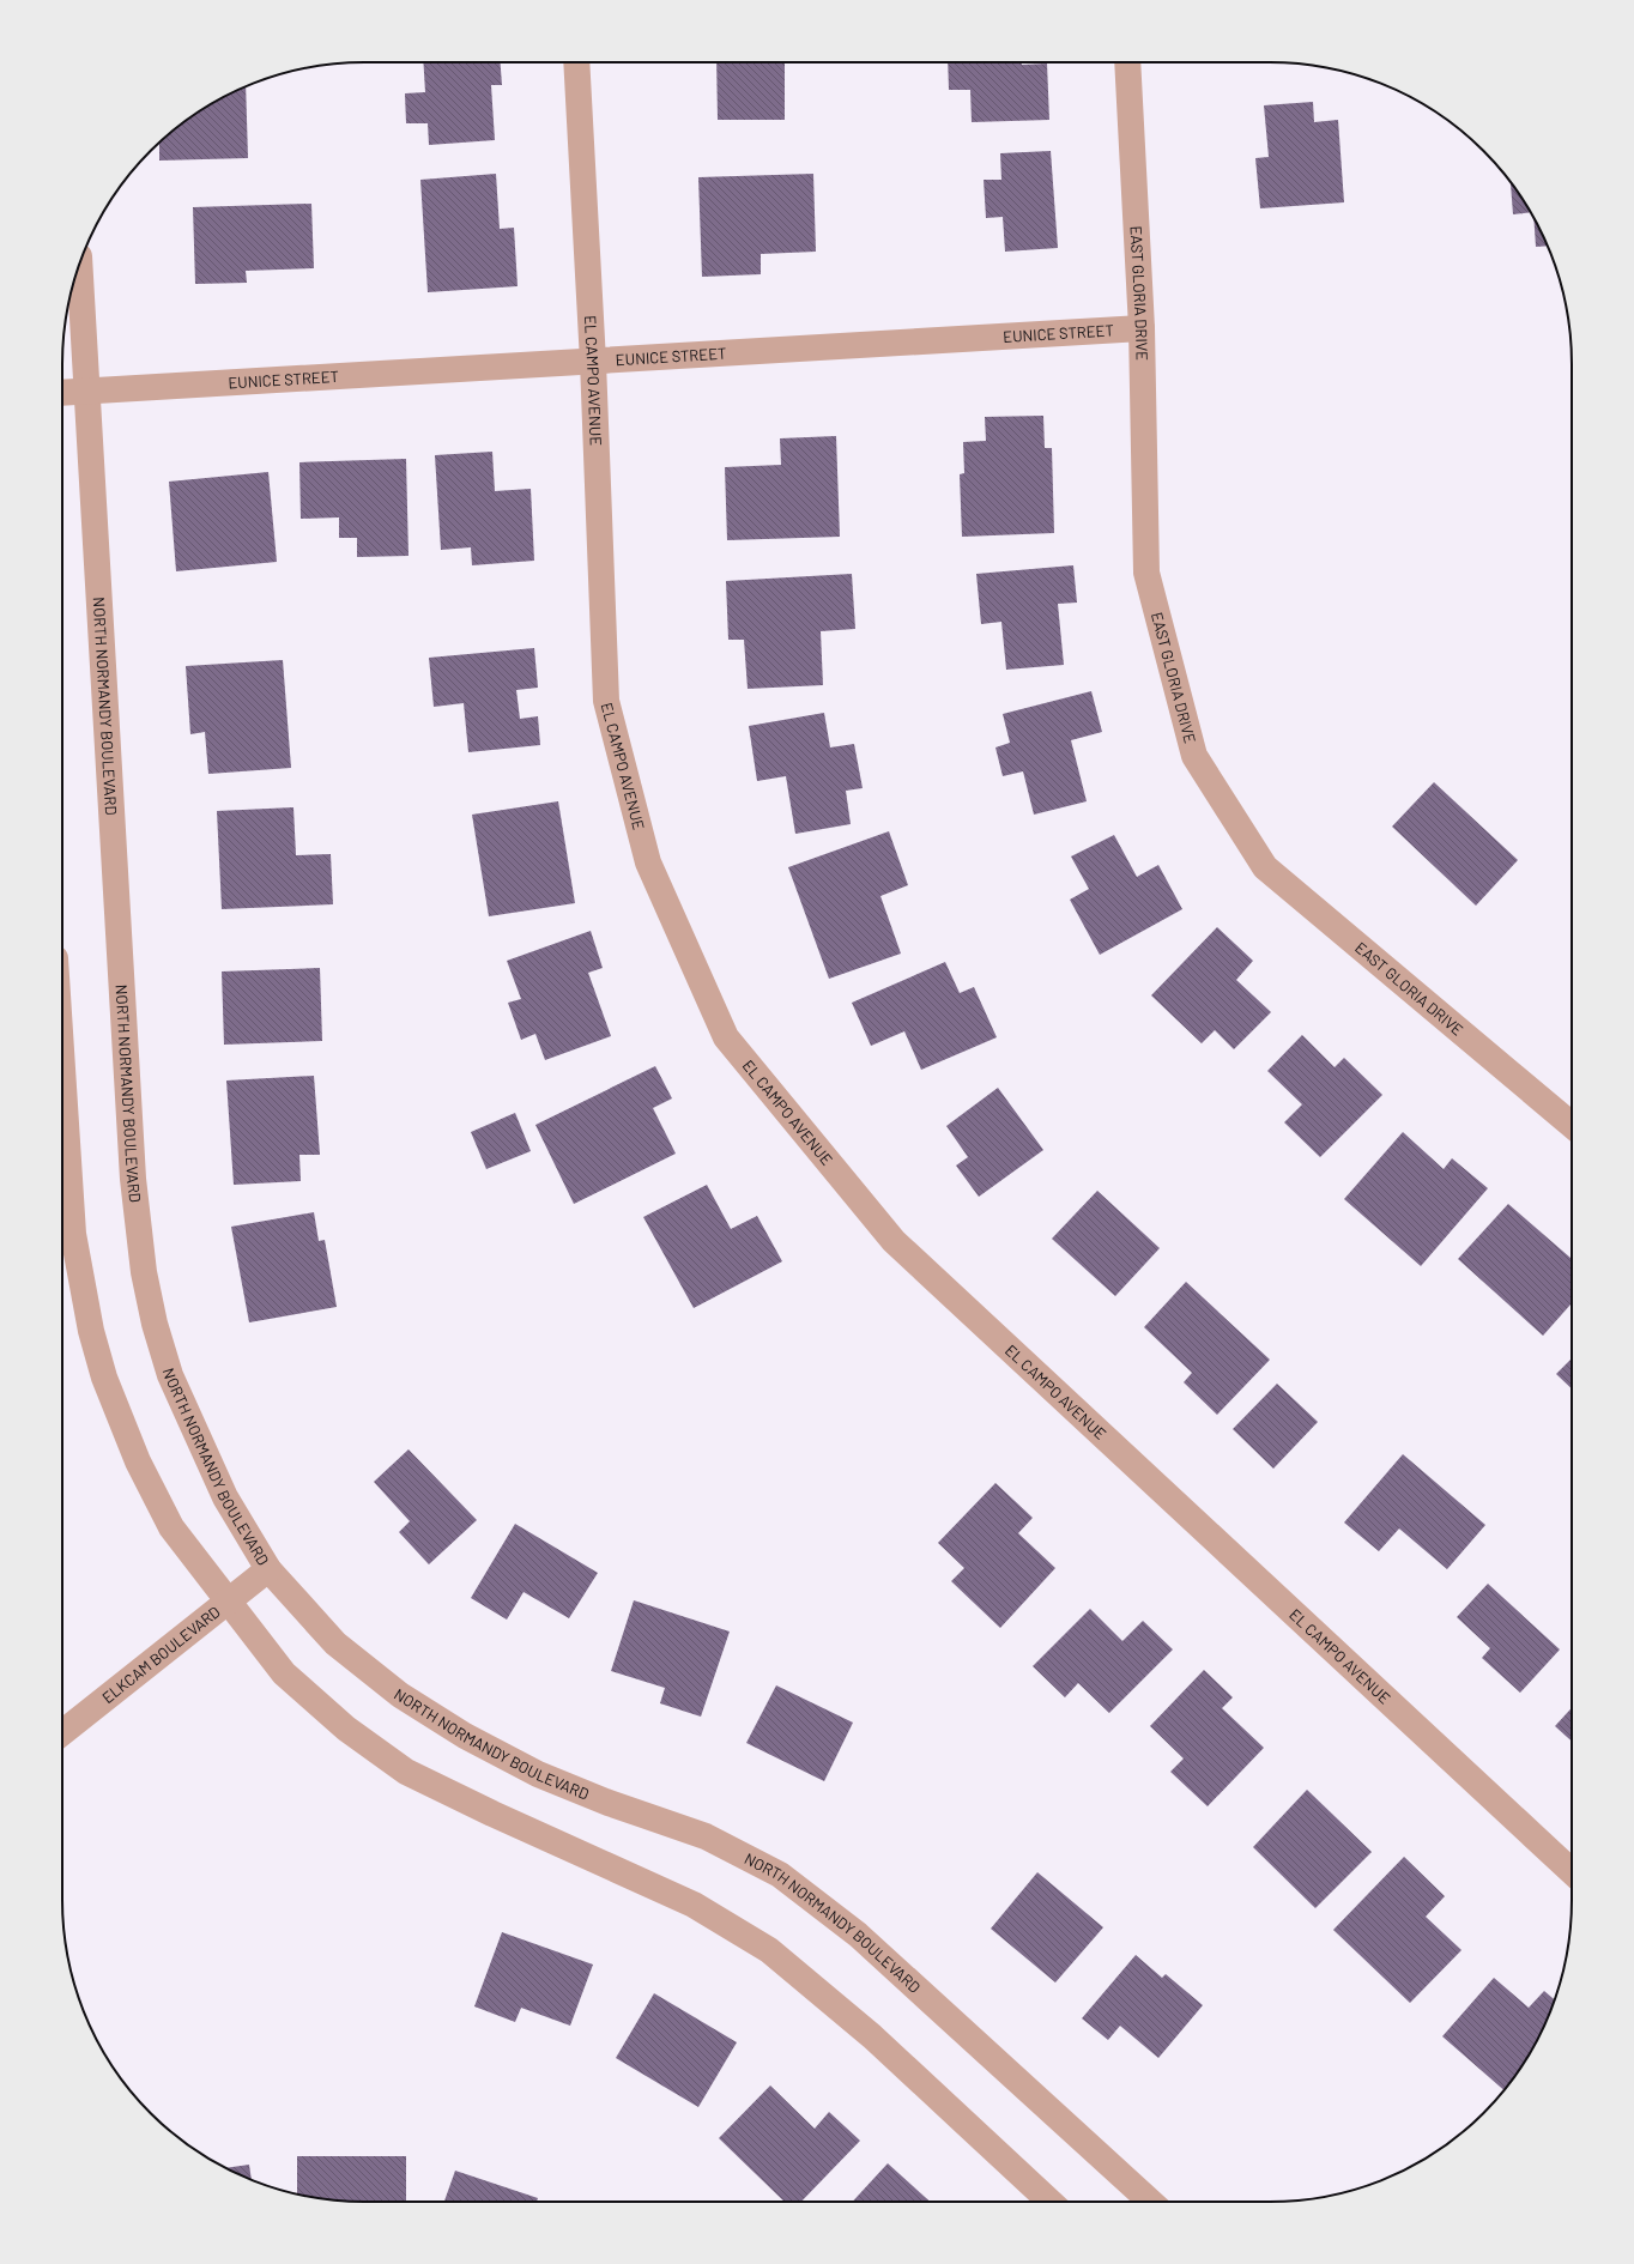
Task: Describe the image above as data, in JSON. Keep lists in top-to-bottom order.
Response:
{
  "streets": {
    "street": [
      "EAST GLORIA DRIVE",
      "EUNICE STREET",
      "EL CAMPO AVENUE",
      "NORTH NORMANDY BOULEVARD",
      "ELKCAM BOULEVARD"
    ]
  },
  "crossings": [
    ["EAST GLORIA DRIVE", "EUNICE STREET"],
    ["EUNICE STREET", "EL CAMPO AVENUE"],
    ["EUNICE STREET", "NORTH NORMANDY BOULEVARD"],
    ["NORTH NORMANDY BOULEVARD", "ELKCAM BOULEVARD"]
  ]
}
